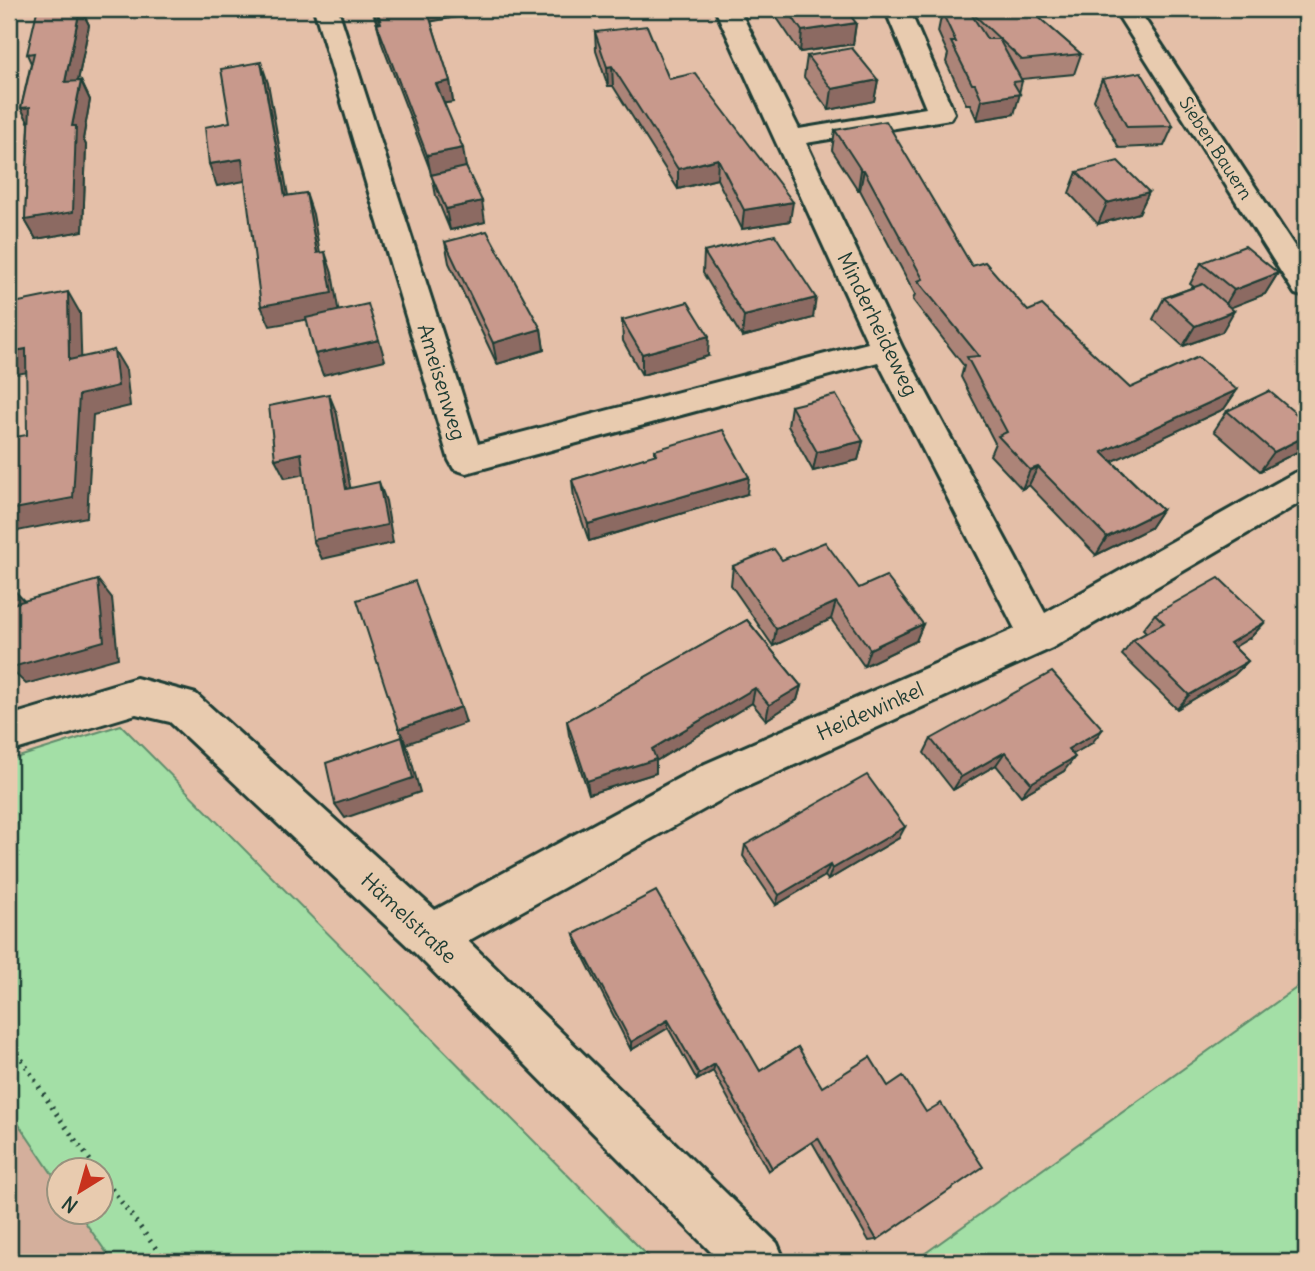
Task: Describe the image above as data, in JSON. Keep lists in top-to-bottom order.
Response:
{
  "streets": {
    "street": [
      "Sieben Bauern",
      "Minderheideweg",
      "Ameisenweg",
      "Heidewinkel",
      "Hämelstraße"
    ]
  },
  "crossings": [
    ["Minderheideweg", "Ameisenweg"],
    ["Minderheideweg", "Heidewinkel"],
    ["Heidewinkel", "Hämelstraße"]
  ],
  "north": "bottom left"
}
